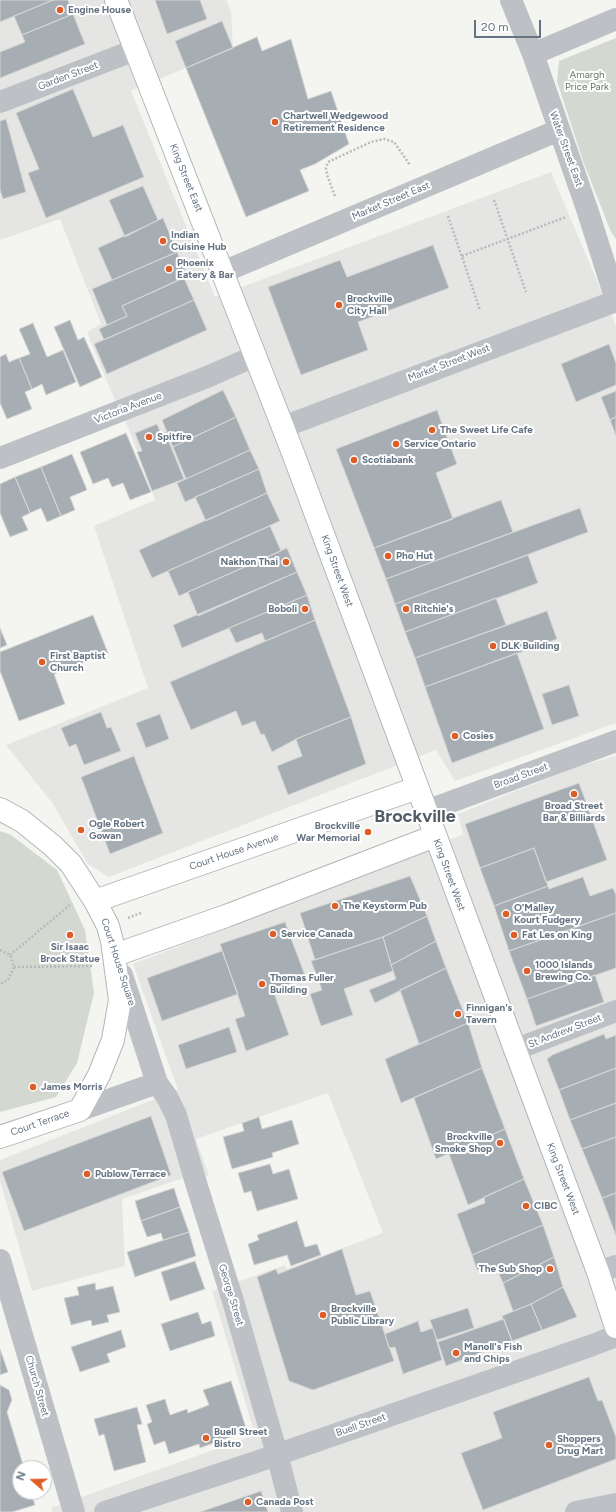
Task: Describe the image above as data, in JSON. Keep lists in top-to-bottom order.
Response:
{
  "streets": {
    "main road": [
      "King Street East",
      "King Street West",
      "Court House Avenue",
      "Court House Square",
      "Court Terrace"
    ],
    "street": [
      "Garden Street",
      "Water Street East",
      "Market Street East",
      "Market Street West",
      "Victoria Avenue",
      "Broad Street",
      "St Andrew Street",
      "George Street",
      "Church Street",
      "Buell Street"
    ]
  },
  "crossings": [
    ["Garden Street", "King Street East"],
    ["Water Street East", "Market Street East"],
    ["Water Street East", "Market Street West"],
    ["King Street East", "Market Street East"],
    ["King Street East", "Victoria Avenue"],
    ["King Street East", "King Street West"],
    ["Market Street West", "King Street West"],
    ["Victoria Avenue", "King Street West"],
    ["King Street West", "Broad Street"],
    ["King Street West", "Court House Avenue"],
    ["King Street West", "St Andrew Street"],
    ["Court House Avenue", "Court House Square"],
    ["Court House Square", "Court Terrace"],
    ["Court House Square", "George Street"],
    ["Court Terrace", "George Street"],
    ["George Street", "Buell Street"]
  ],
  "districts": ["Brockville"],
  "parks": ["Amargh Price Park"],
  "places": [
    "Engine House",
    "Chartwell Wedgewood Retirement Residence",
    "Indian Cuisine Hub",
    "Phoenix Eatery & Bar",
    "Brockville City Hall",
    "The Sweet Life Cafe",
    "Spitfire",
    "Service Ontario",
    "Scotiabank",
    "Pho Hut",
    "Nakhon Thai",
    "Boboli",
    "Ritchie's",
    "DLK Building",
    "First Baptist Church",
    "Cosies",
    "Broad Street Bar & Billiards",
    "Ogle Robert Gowan",
    "Brockville War Memorial",
    "The Keystorm Pub",
    "O'Malley Kourt Fudgery",
    "Service Canada",
    "Sir Isaac Brock Statue",
    "Fat Les on King",
    "1000 Islands Brewing Co.",
    "Thomas Fuller Building",
    "Finnigan's Tavern",
    "James Morris",
    "Brockville Smoke Shop",
    "Publow Terrace",
    "CIBC",
    "The Sub Shop",
    "Brockville Public Library",
    "Manoll's Fish and Chips",
    "Buell Street Bistro",
    "Shoppers Drug Mart",
    "Canada Post"
  ],
  "scale_bar": "20 m",
  "north": "left"
}
